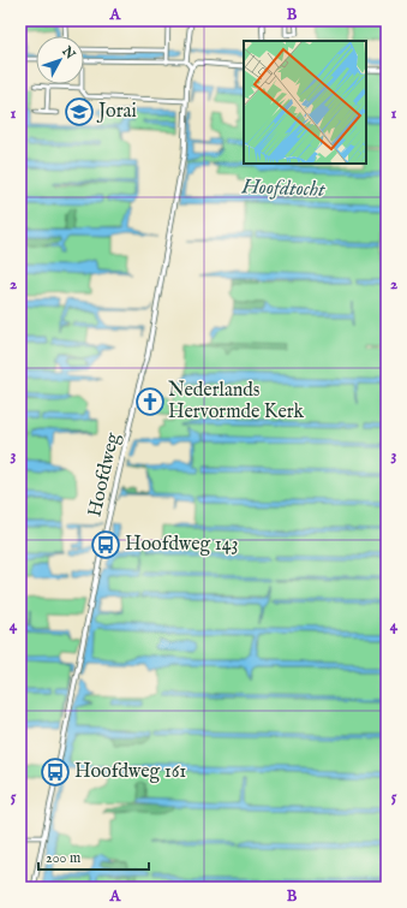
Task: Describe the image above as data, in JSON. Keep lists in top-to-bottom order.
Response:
{
  "streets": {
    "street": ["Hoofdweg"]
  },
  "water": ["Hoofdtocht"],
  "places": {
    "school or university": ["Jorai"],
    "church": ["Nederlands Hervormde Kerk"],
    "bus stop": ["Hoofdweg 143", "Hoofdweg 161"]
  },
  "scale_bar": "200 m",
  "north": "top right",
  "grid": {
    "columns": ["A", "B"],
    "rows": [
      "1",
      "2",
      "3",
      "4",
      "5"
    ]
  }
}
